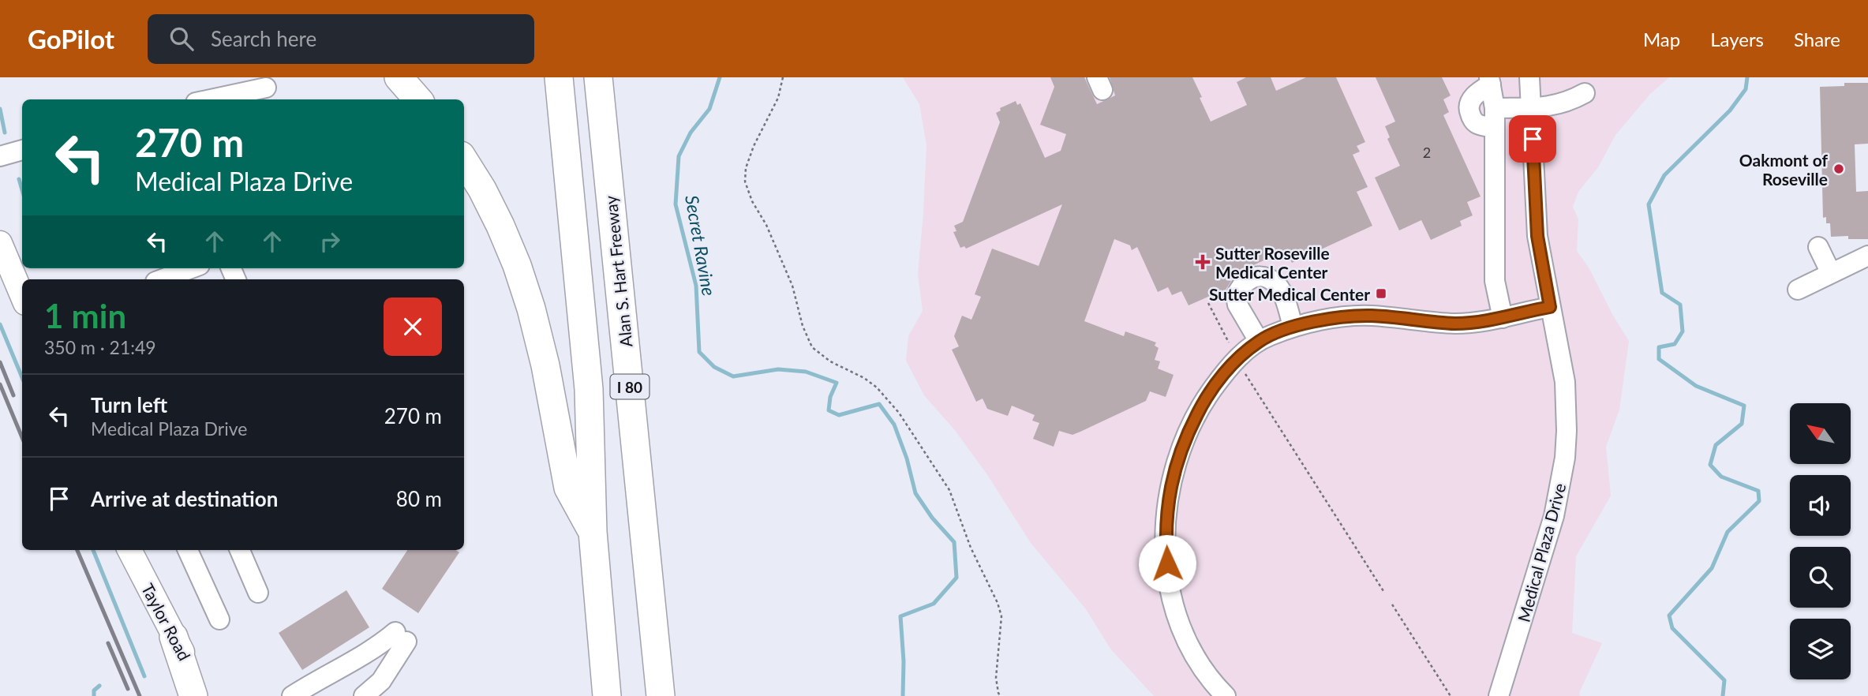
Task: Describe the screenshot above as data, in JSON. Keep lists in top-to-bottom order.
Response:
{
  "streets": {
    "highway": ["Alan S. Hart Freeway", "I 80"],
    "main road": ["Taylor Road"],
    "street": ["Medical Plaza Drive"]
  },
  "water": ["Secret Ravine"],
  "places": {
    "other": ["Oakmont of Roseville"],
    "health": ["Sutter Roseville Medical Center"],
    "transit": ["Sutter Medical Center"]
  },
  "house_numbers": ["2"],
  "north": "top left",
  "page": {
    "header": "GoPilot",
    "search": "Search here",
    "nav": ["Map", "Layers", "Share"],
    "turn": ["270 m", "Medical Plaza Drive"],
    "heading": ["1 min", "350 m · 21:49"],
    "list": [
      {
        "name": "Turn left",
        "note": "Medical Plaza Drive",
        "value": "270 m"
      },
      {
        "name": "Arrive at destination",
        "value": "80 m"
      }
    ]
  }
}
